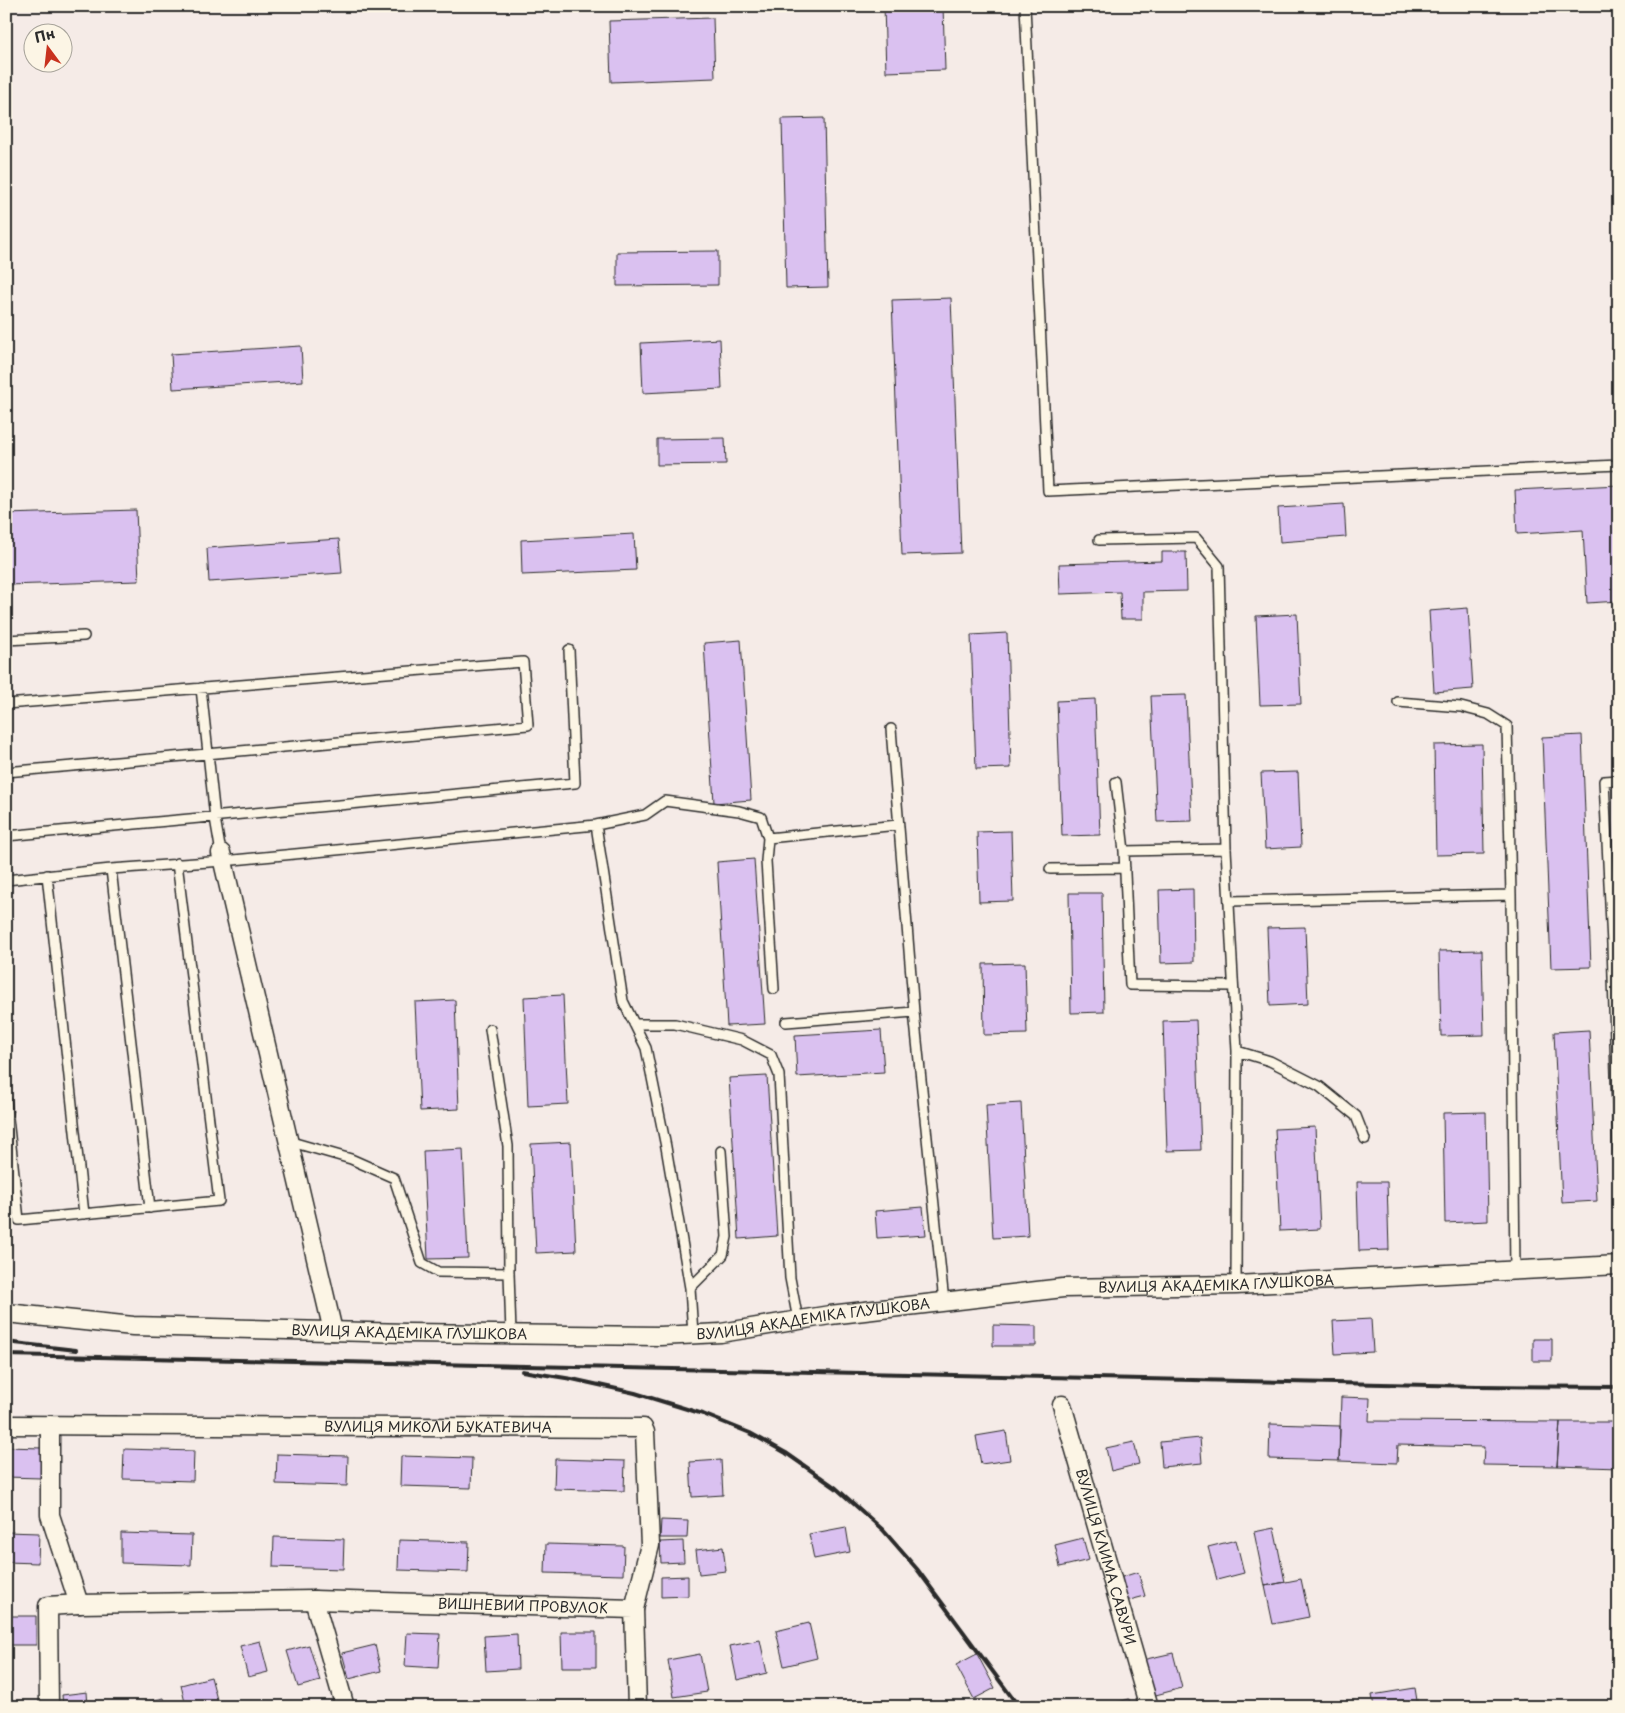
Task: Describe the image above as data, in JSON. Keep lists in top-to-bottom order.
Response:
{
  "streets": {
    "street": [
      "ВУЛИЦЯ АКАДЕМІКА ГЛУШКОВА",
      "ВУЛИЦЯ МИКОЛИ БУКАТЕВИЧА",
      "ВУЛИЦЯ КЛИМА САВУРИ",
      "ВИШНЕВИЙ ПРОВУЛОК"
    ]
  },
  "crossings": [
    ["ВУЛИЦЯ МИКОЛИ БУКАТЕВИЧА", "ВИШНЕВИЙ ПРОВУЛОК"]
  ],
  "north": "top"
}
